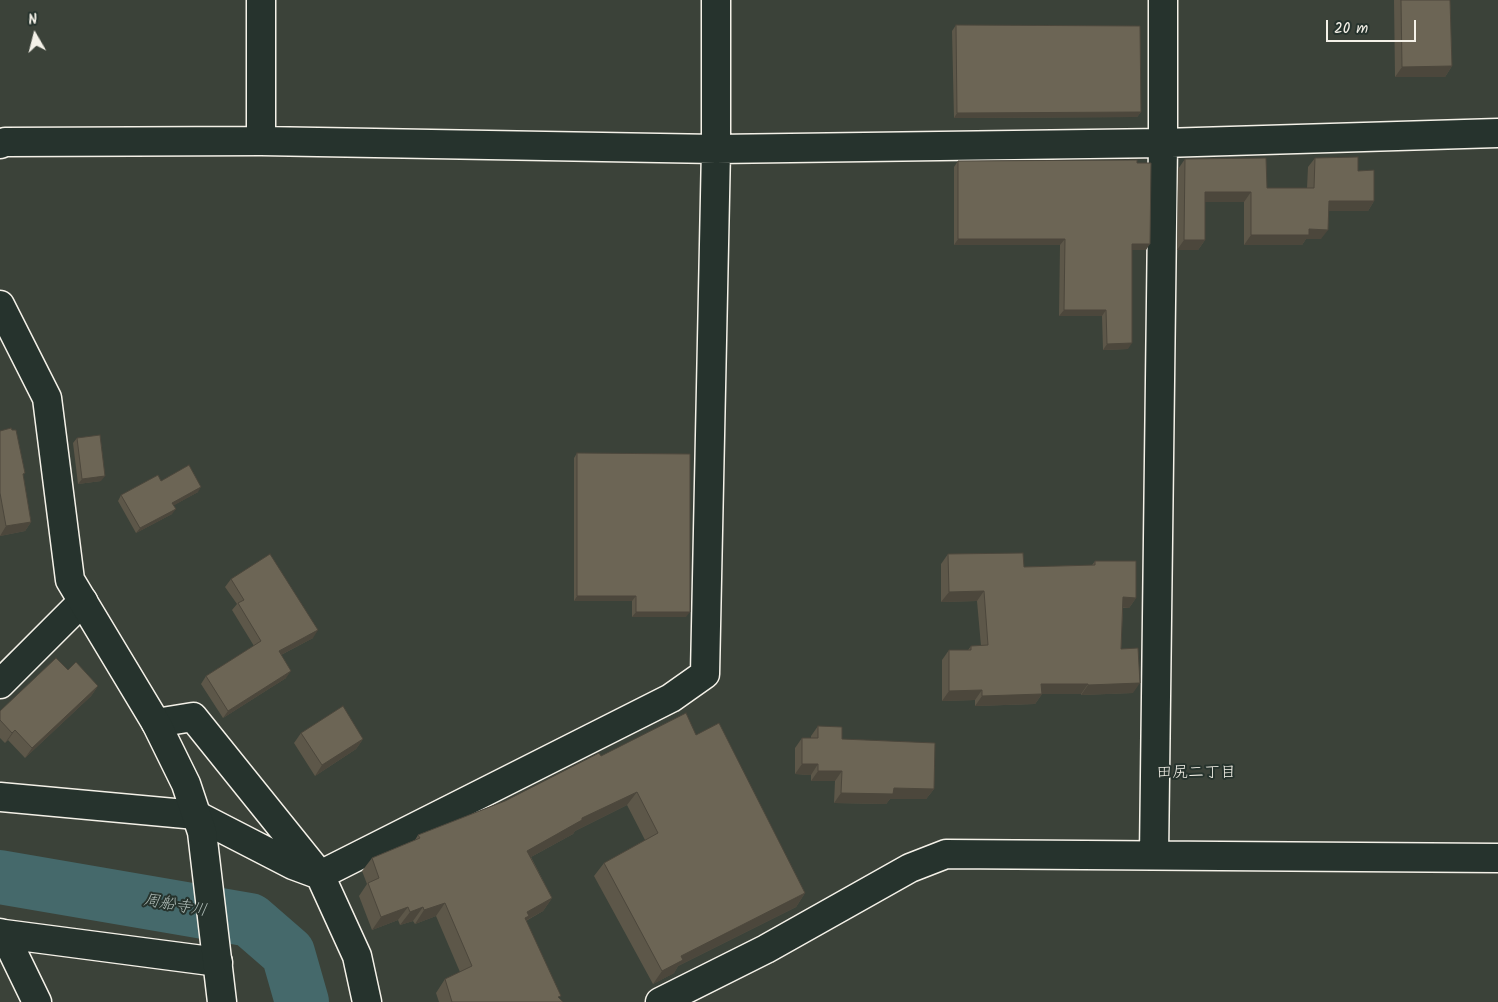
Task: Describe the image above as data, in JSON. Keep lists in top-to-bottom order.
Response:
{
  "districts": ["田尻二丁目"],
  "water": ["周船寺川"],
  "scale_bar": "20 m",
  "north": "top"
}
